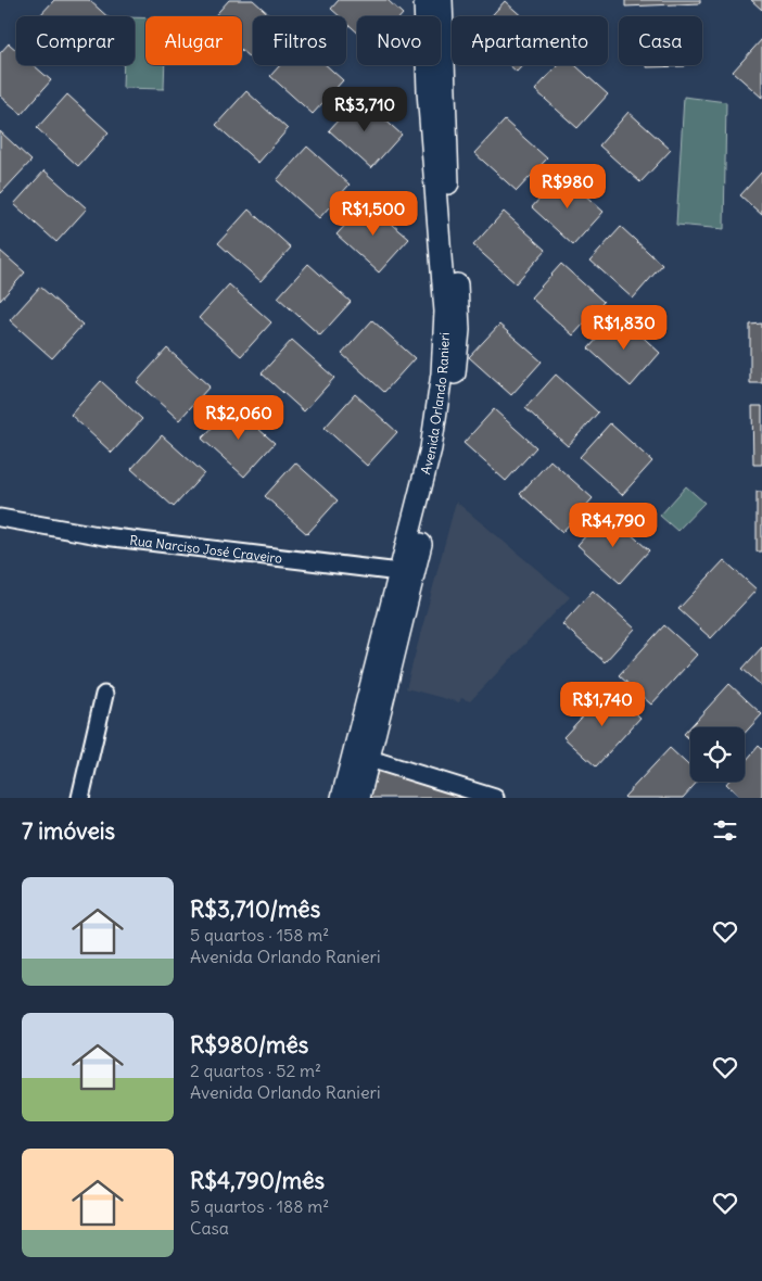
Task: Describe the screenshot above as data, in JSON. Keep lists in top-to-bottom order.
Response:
{
  "streets": {
    "main road": ["Avenida Orlando Ranieri"],
    "street": ["Rua Narciso José Craveiro"]
  },
  "crossings": [
    ["Avenida Orlando Ranieri", "Rua Narciso José Craveiro"]
  ],
  "page": {
    "chip": [
      "Comprar",
      "Alugar",
      "Filtros",
      "Novo",
      "Apartamento",
      "Casa"
    ],
    "price": [
      "R$3,710",
      "R$980",
      "R$1,500",
      "R$1,830",
      "R$2,060",
      "R$4,790",
      "R$1,740"
    ],
    "heading": "7 imóveis",
    "list": [
      {
        "name": "R$3,710/mês",
        "note": "5 quartos · 158 m² · Avenida Orlando Ranieri"
      },
      {
        "name": "R$980/mês",
        "note": "2 quartos · 52 m² · Avenida Orlando Ranieri"
      },
      {
        "name": "R$4,790/mês",
        "note": "5 quartos · 188 m² · Casa"
      }
    ]
  }
}
